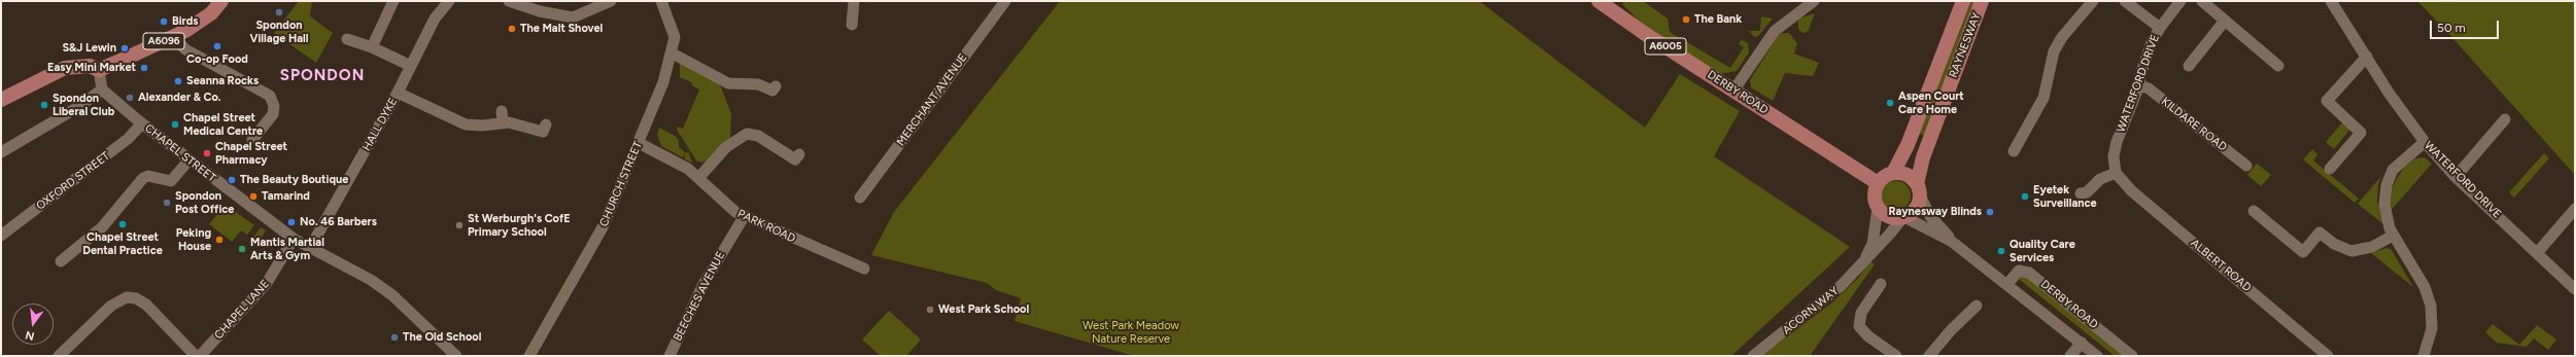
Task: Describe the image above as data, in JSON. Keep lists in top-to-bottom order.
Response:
{
  "streets": {
    "main road": [
      "A6096",
      "RAYNESWAY",
      "A6005",
      "DERBY ROAD"
    ],
    "street": [
      "WATERFORD DRIVE",
      "MERCHANT AVENUE",
      "HALL DYKE",
      "KILDARE ROAD",
      "CHAPEL STREET",
      "OXFORD STREET",
      "CHURCH STREET",
      "PARK ROAD",
      "ALBERT ROAD",
      "BEECHES AVENUE",
      "CHAPEL LANE",
      "ACORN WAY"
    ]
  },
  "crossings": [
    ["RAYNESWAY", "DERBY ROAD"],
    ["RAYNESWAY", "ACORN WAY"],
    ["WATERFORD DRIVE", "KILDARE ROAD"],
    ["WATERFORD DRIVE", "ALBERT ROAD"],
    ["DERBY ROAD", "ACORN WAY"],
    ["HALL DYKE", "CHAPEL STREET"],
    ["CHAPEL STREET", "OXFORD STREET"],
    ["CHAPEL STREET", "CHAPEL LANE"],
    ["CHURCH STREET", "PARK ROAD"],
    ["PARK ROAD", "BEECHES AVENUE"]
  ],
  "districts": ["SPONDON"],
  "parks": ["West Park Meadow Nature Reserve"],
  "places": [
    "Spondon Village Hall",
    "The Bank",
    "Birds",
    "The Malt Shovel",
    "Co-op Food",
    "S&J Lewin",
    "Easy Mini Market",
    "Seanna Rocks",
    "Alexander & Co.",
    "Aspen Court Care Home",
    "Spondon Liberal Club",
    "Chapel Street Medical Centre",
    "Chapel Street Pharmacy",
    "The Beauty Boutique",
    "Tamarind",
    "Eyetek Surveillance",
    "Spondon Post Office",
    "Raynesway Blinds",
    "No. 46 Barbers",
    "Chapel Street Dental Practice",
    "St Werburgh's CofE Primary School",
    "Peking House",
    "Mantis Martial Arts & Gym",
    "Quality Care Services",
    "West Park School",
    "The Old School"
  ],
  "scale_bar": "50 m",
  "north": "bottom"
}
